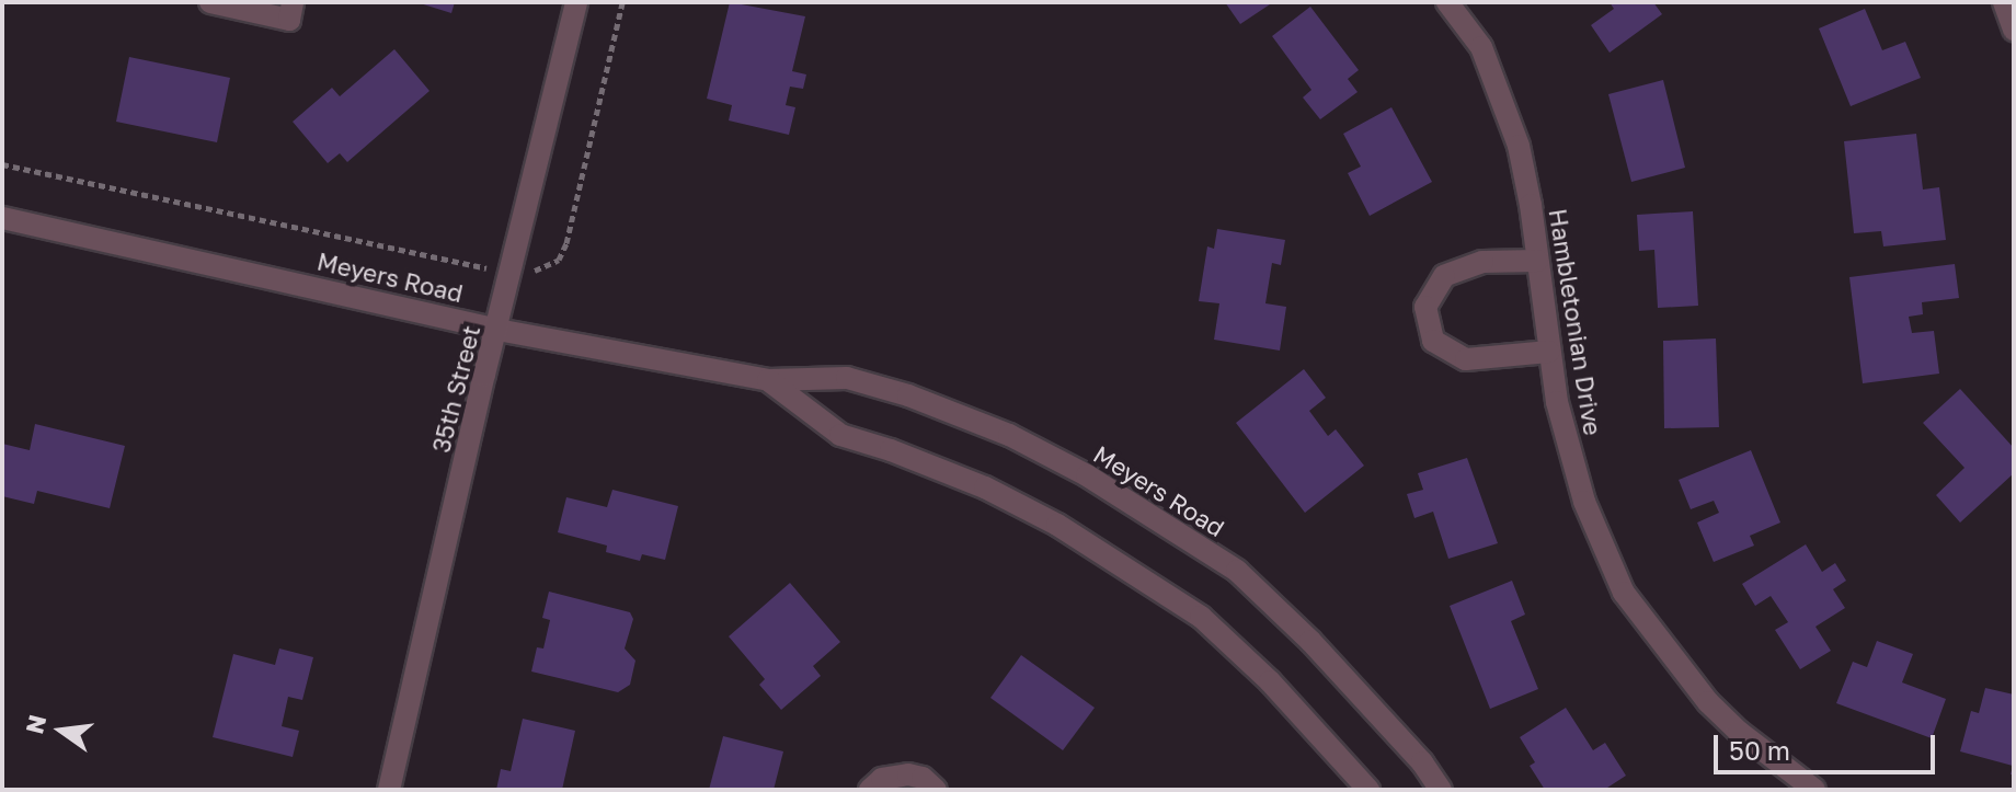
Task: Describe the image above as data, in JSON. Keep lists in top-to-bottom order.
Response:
{
  "streets": {
    "street": ["Meyers Road", "Hambletonian Drive", "35th Street"]
  },
  "crossings": [
    ["Meyers Road", "35th Street"]
  ],
  "scale_bar": "50 m",
  "north": "left"
}
